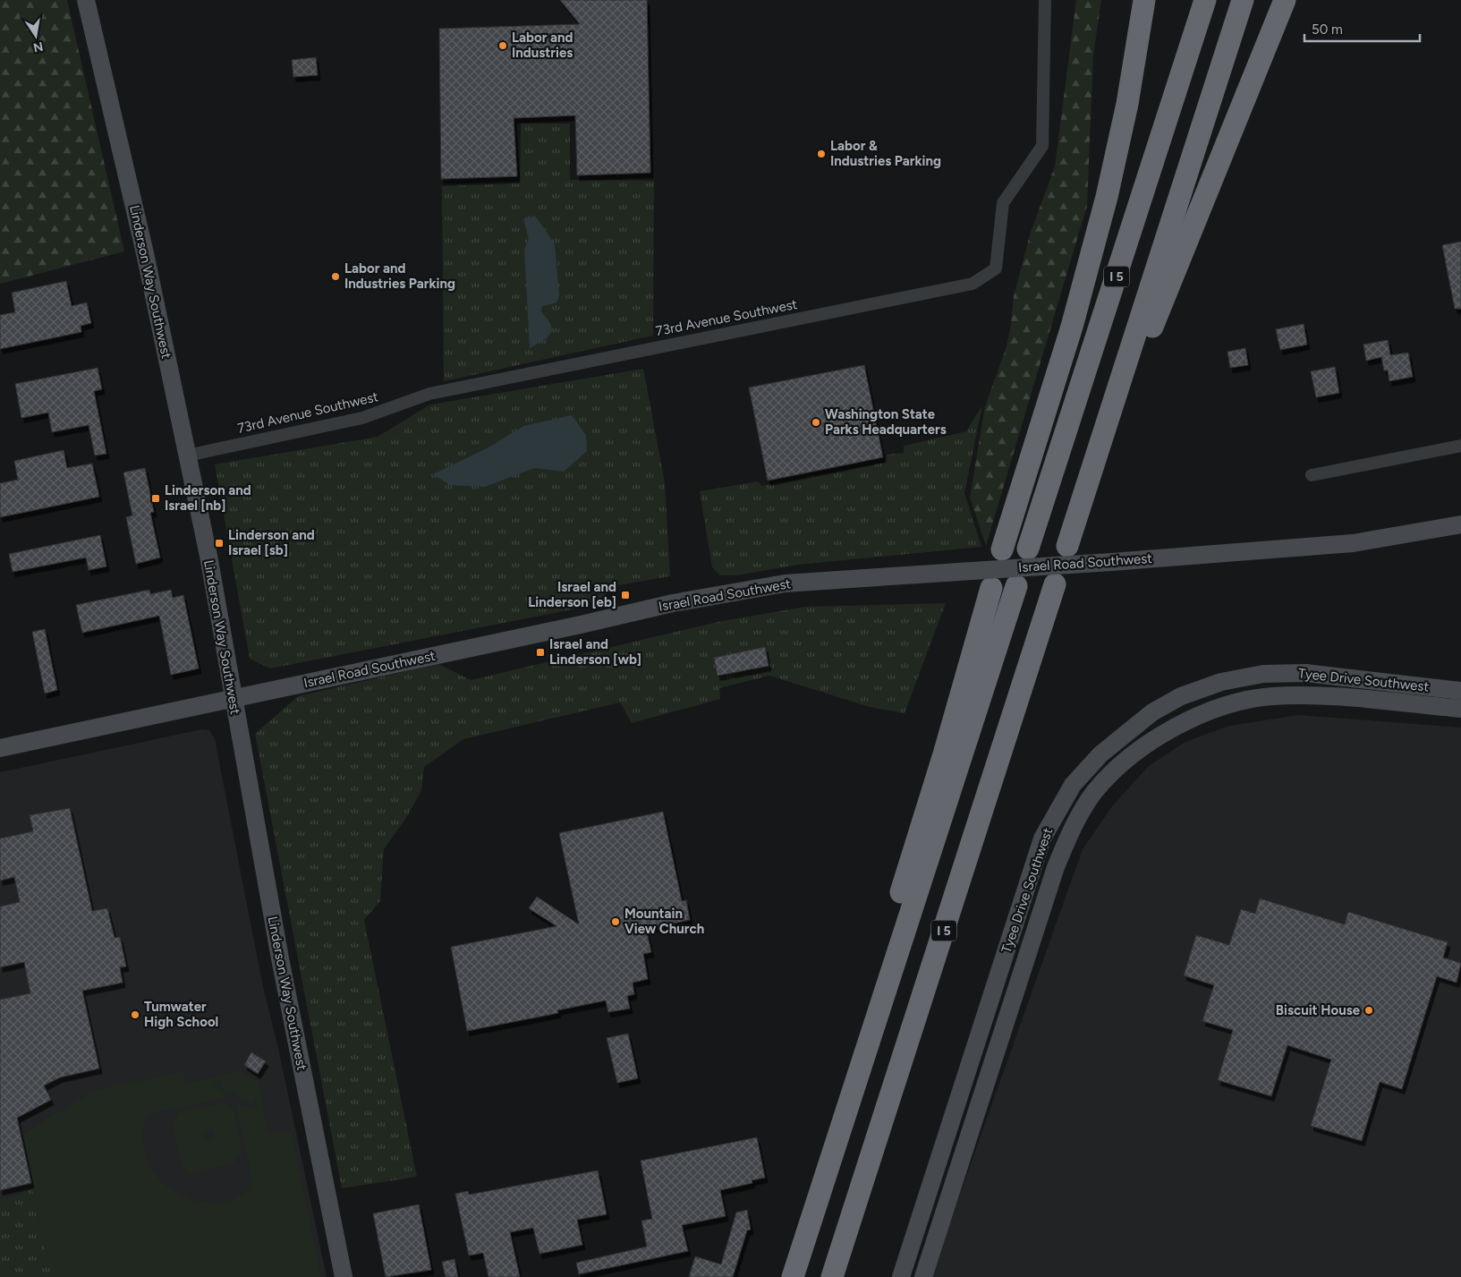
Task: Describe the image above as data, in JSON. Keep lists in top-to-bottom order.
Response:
{
  "streets": {
    "highway": ["I 5"],
    "street": [
      "Linderson Way Southwest",
      "73rd Avenue Southwest",
      "Israel Road Southwest",
      "Tyee Drive Southwest"
    ]
  },
  "crossings": [
    ["Linderson Way Southwest", "73rd Avenue Southwest"],
    ["Linderson Way Southwest", "Israel Road Southwest"]
  ],
  "places": {
    "other": [
      "Labor and Industries",
      "Labor & Industries Parking",
      "Labor and Industries Parking",
      "Washington State Parks Headquarters",
      "Mountain View Church",
      "Biscuit House",
      "Tumwater High School"
    ],
    "transit": [
      "Linderson and Israel [nb]",
      "Linderson and Israel [sb]",
      "Israel and Linderson [eb]",
      "Israel and Linderson [wb]"
    ]
  },
  "scale_bar": "50 m",
  "north": "bottom"
}
